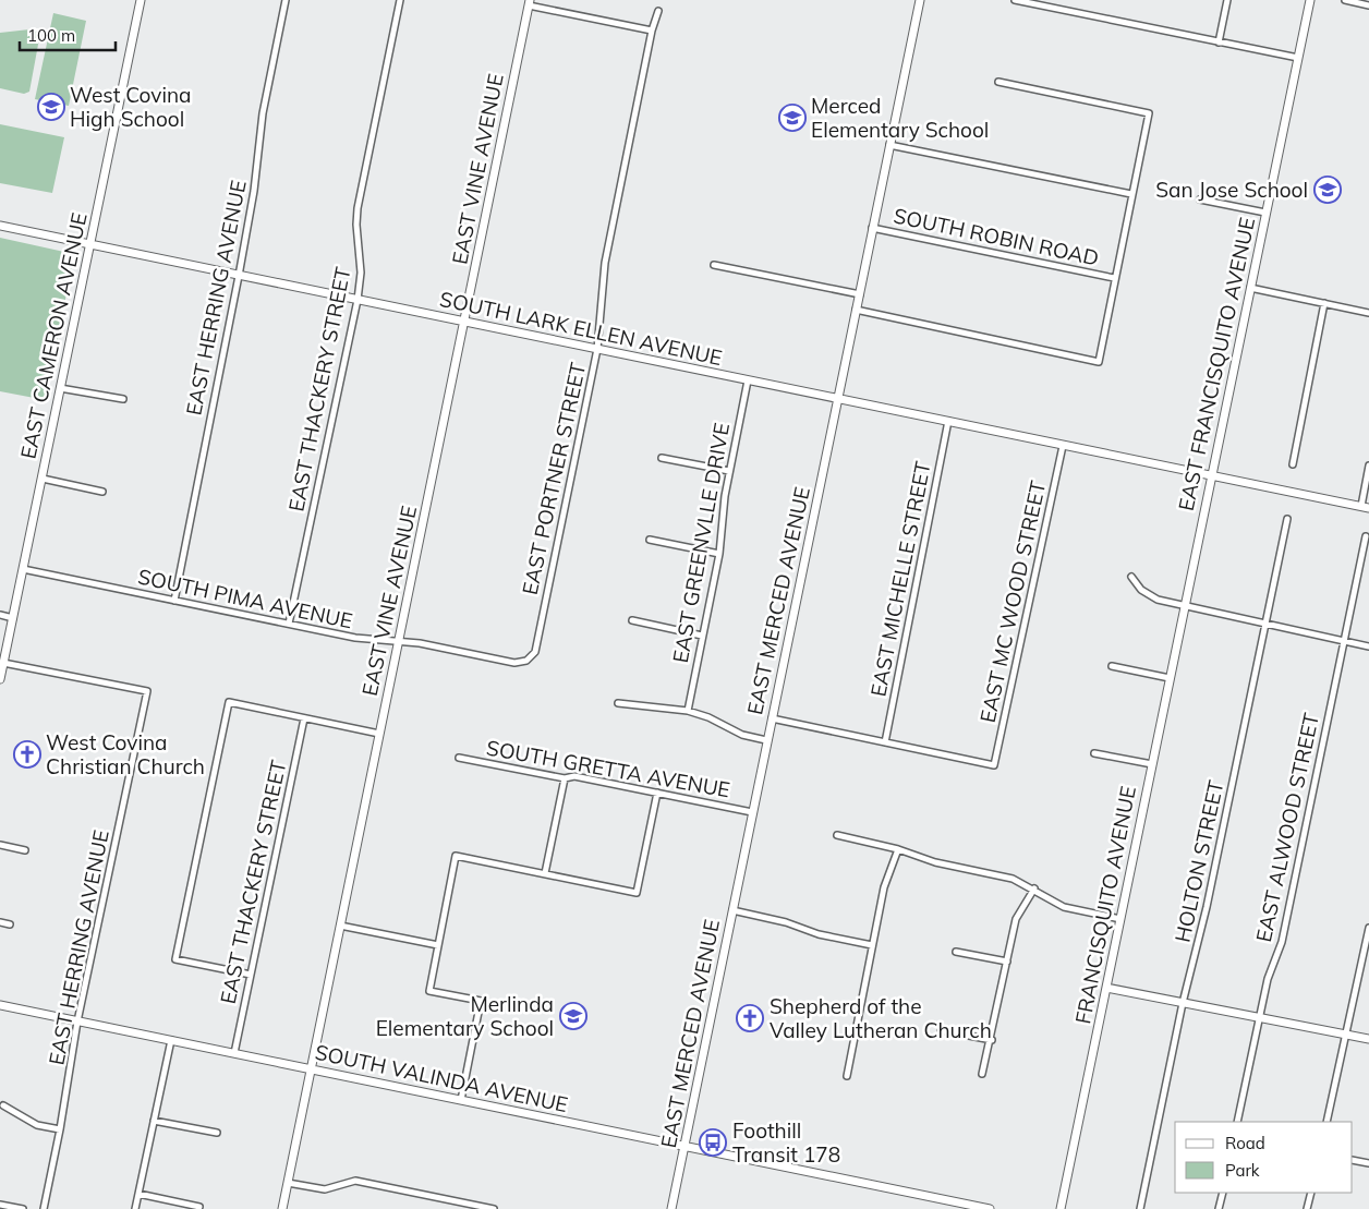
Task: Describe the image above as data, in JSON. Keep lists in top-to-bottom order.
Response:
{
  "streets": {
    "street": [
      "EAST VINE AVENUE",
      "SOUTH ROBIN ROAD",
      "EAST HERRING AVENUE",
      "SOUTH LARK ELLEN AVENUE",
      "EAST CAMERON AVENUE",
      "EAST FRANCISQUITO AVENUE",
      "EAST THACKERY STREET",
      "EAST PORTNER STREET",
      "EAST GREENVLLE DRIVE",
      "EAST MICHELLE STREET",
      "SOUTH PIMA AVENUE",
      "EAST MERCED AVENUE",
      "EAST MC WOOD STREET",
      "SOUTH GRETTA AVENUE",
      "EAST ALWOOD STREET",
      "HOLTON STREET",
      "FRANCISQUITO AVENUE",
      "SOUTH VALINDA AVENUE"
    ]
  },
  "crossings": [
    ["EAST VINE AVENUE", "SOUTH LARK ELLEN AVENUE"],
    ["EAST VINE AVENUE", "SOUTH PIMA AVENUE"],
    ["EAST VINE AVENUE", "SOUTH VALINDA AVENUE"],
    ["SOUTH ROBIN ROAD", "EAST MERCED AVENUE"],
    ["EAST HERRING AVENUE", "SOUTH LARK ELLEN AVENUE"],
    ["EAST HERRING AVENUE", "EAST CAMERON AVENUE"],
    ["EAST HERRING AVENUE", "SOUTH PIMA AVENUE"],
    ["EAST HERRING AVENUE", "SOUTH VALINDA AVENUE"],
    ["SOUTH LARK ELLEN AVENUE", "EAST CAMERON AVENUE"],
    ["SOUTH LARK ELLEN AVENUE", "EAST FRANCISQUITO AVENUE"],
    ["SOUTH LARK ELLEN AVENUE", "EAST THACKERY STREET"],
    ["SOUTH LARK ELLEN AVENUE", "EAST PORTNER STREET"],
    ["SOUTH LARK ELLEN AVENUE", "EAST GREENVLLE DRIVE"],
    ["SOUTH LARK ELLEN AVENUE", "EAST MICHELLE STREET"],
    ["SOUTH LARK ELLEN AVENUE", "EAST MERCED AVENUE"],
    ["SOUTH LARK ELLEN AVENUE", "EAST MC WOOD STREET"],
    ["EAST CAMERON AVENUE", "SOUTH PIMA AVENUE"],
    ["EAST FRANCISQUITO AVENUE", "FRANCISQUITO AVENUE"],
    ["EAST THACKERY STREET", "SOUTH PIMA AVENUE"],
    ["EAST THACKERY STREET", "SOUTH VALINDA AVENUE"],
    ["EAST PORTNER STREET", "SOUTH PIMA AVENUE"],
    ["EAST MICHELLE STREET", "EAST MC WOOD STREET"],
    ["EAST MERCED AVENUE", "SOUTH GRETTA AVENUE"],
    ["EAST MERCED AVENUE", "SOUTH VALINDA AVENUE"]
  ],
  "places": {
    "school or university": [
      "West Covina High School",
      "Merced Elementary School",
      "San Jose School",
      "Merlinda Elementary School"
    ],
    "church": ["West Covina Christian Church", "Shepherd of the Valley Lutheran Church"],
    "bus stop": ["Foothill Transit 178"]
  },
  "legend": ["Road", "Park"],
  "scale_bar": "100 m"
}
